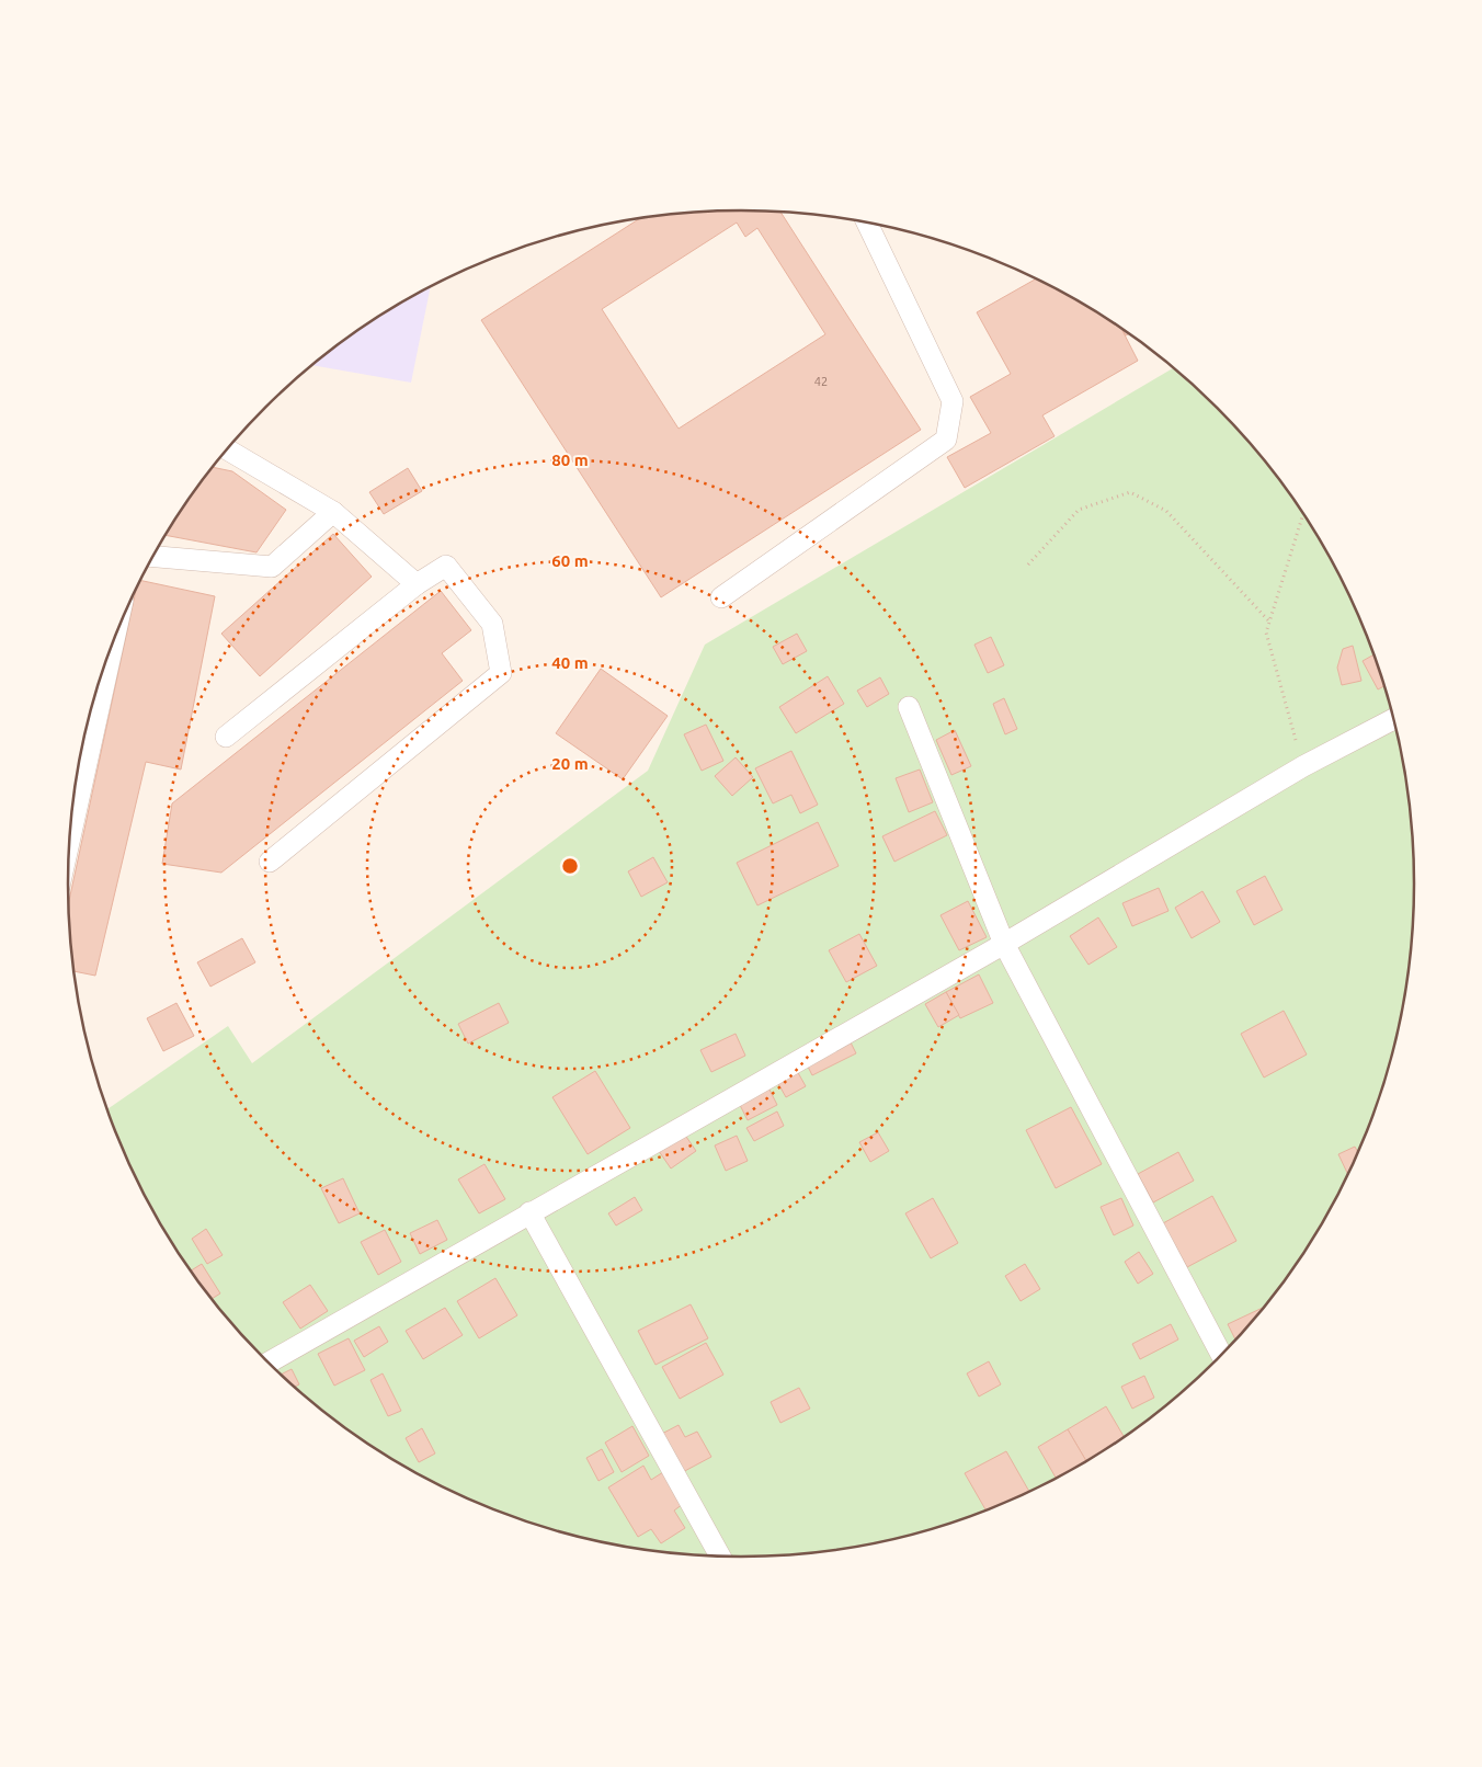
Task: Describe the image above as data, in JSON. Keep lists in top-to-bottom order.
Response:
{
  "house_numbers": ["42"],
  "rings": [
    "80 m",
    "60 m",
    "40 m",
    "20 m"
  ]
}
